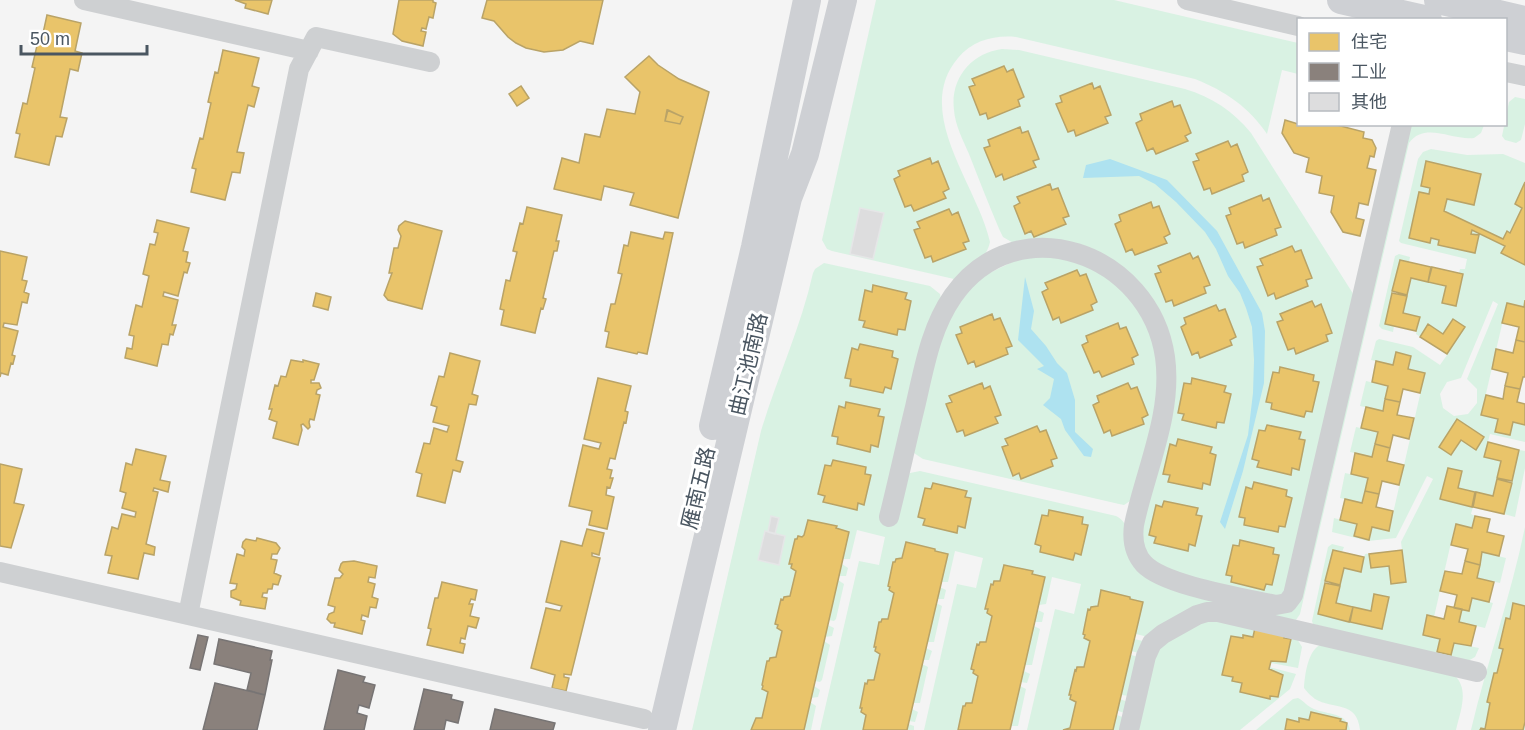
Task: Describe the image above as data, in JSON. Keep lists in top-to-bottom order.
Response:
{
  "streets": {
    "main road": ["曲江池南路", "雁南五路"]
  },
  "crossings": [
    ["曲江池南路", "雁南五路"]
  ],
  "legend": ["住宅", "工业", "其他"],
  "scale_bar": "50 m"
}
